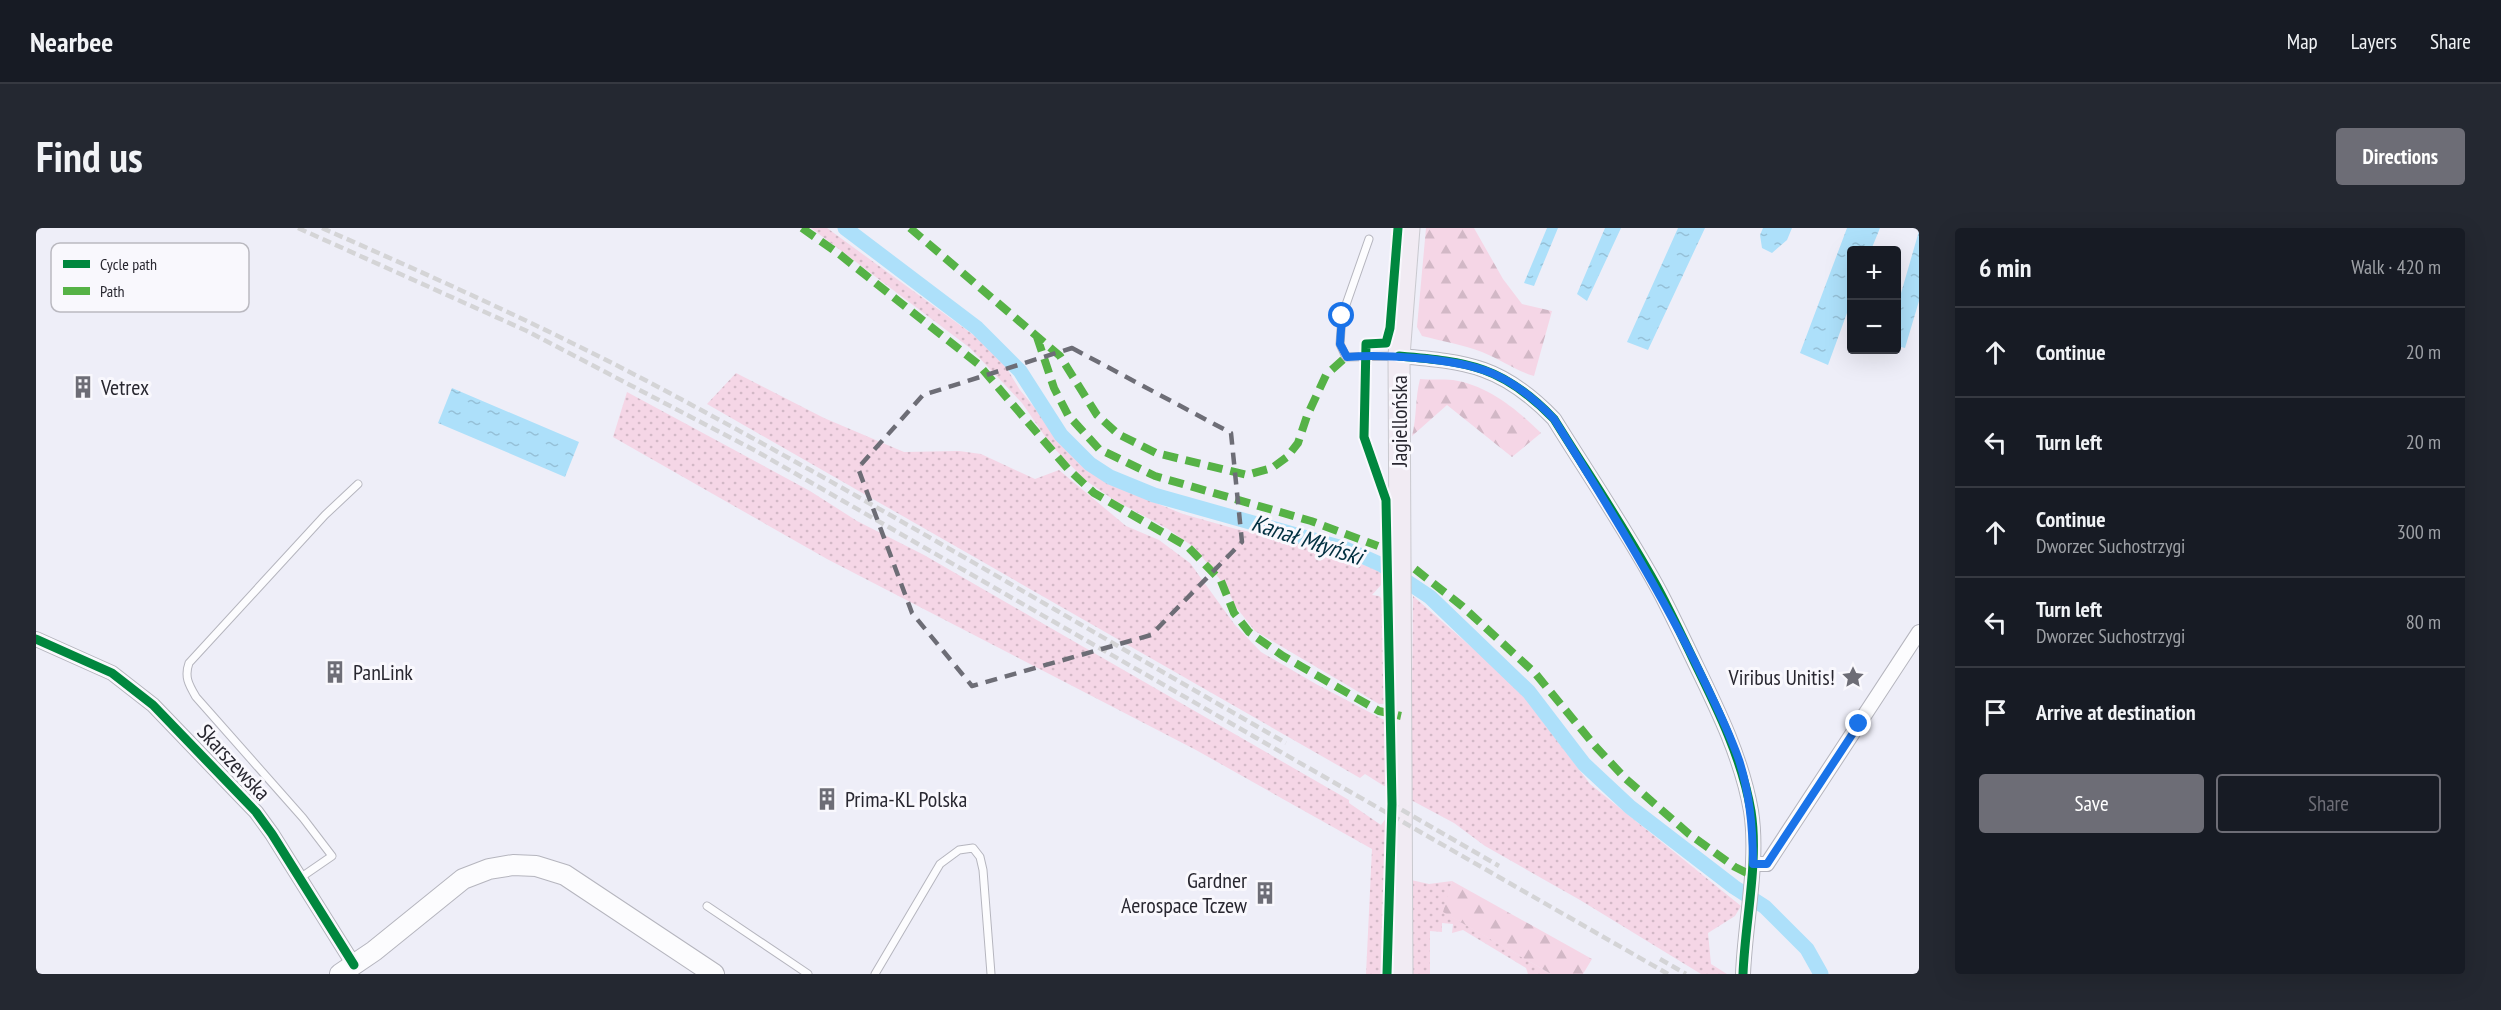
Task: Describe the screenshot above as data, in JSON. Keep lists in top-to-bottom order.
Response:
{
  "streets": {
    "main road": ["Jagiellońska"],
    "street": ["Skarszewska"]
  },
  "water": ["Kanał Młyński"],
  "places": {
    "building": [
      "Vetrex",
      "PanLink",
      "Prima-KL Polska",
      "Gardner Aerospace Tczew"
    ],
    "place": ["Viribus Unitis!"]
  },
  "legend": ["Cycle path", "Path"],
  "page": {
    "header": "Nearbee",
    "nav": ["Map", "Layers", "Share"],
    "buttons": [
      "Directions",
      ["Save", "Share"]
    ],
    "title": "Find us",
    "heading": ["6 min", "Walk · 420 m"],
    "map_buttons": ["+", "−"],
    "list": [
      ["Continue", "20 m"],
      ["Turn left", "20 m"],
      ["Continue", "Dworzec Suchostrzygi", "300 m"],
      ["Turn left", "Dworzec Suchostrzygi", "80 m"],
      "Arrive at destination"
    ]
  }
}
